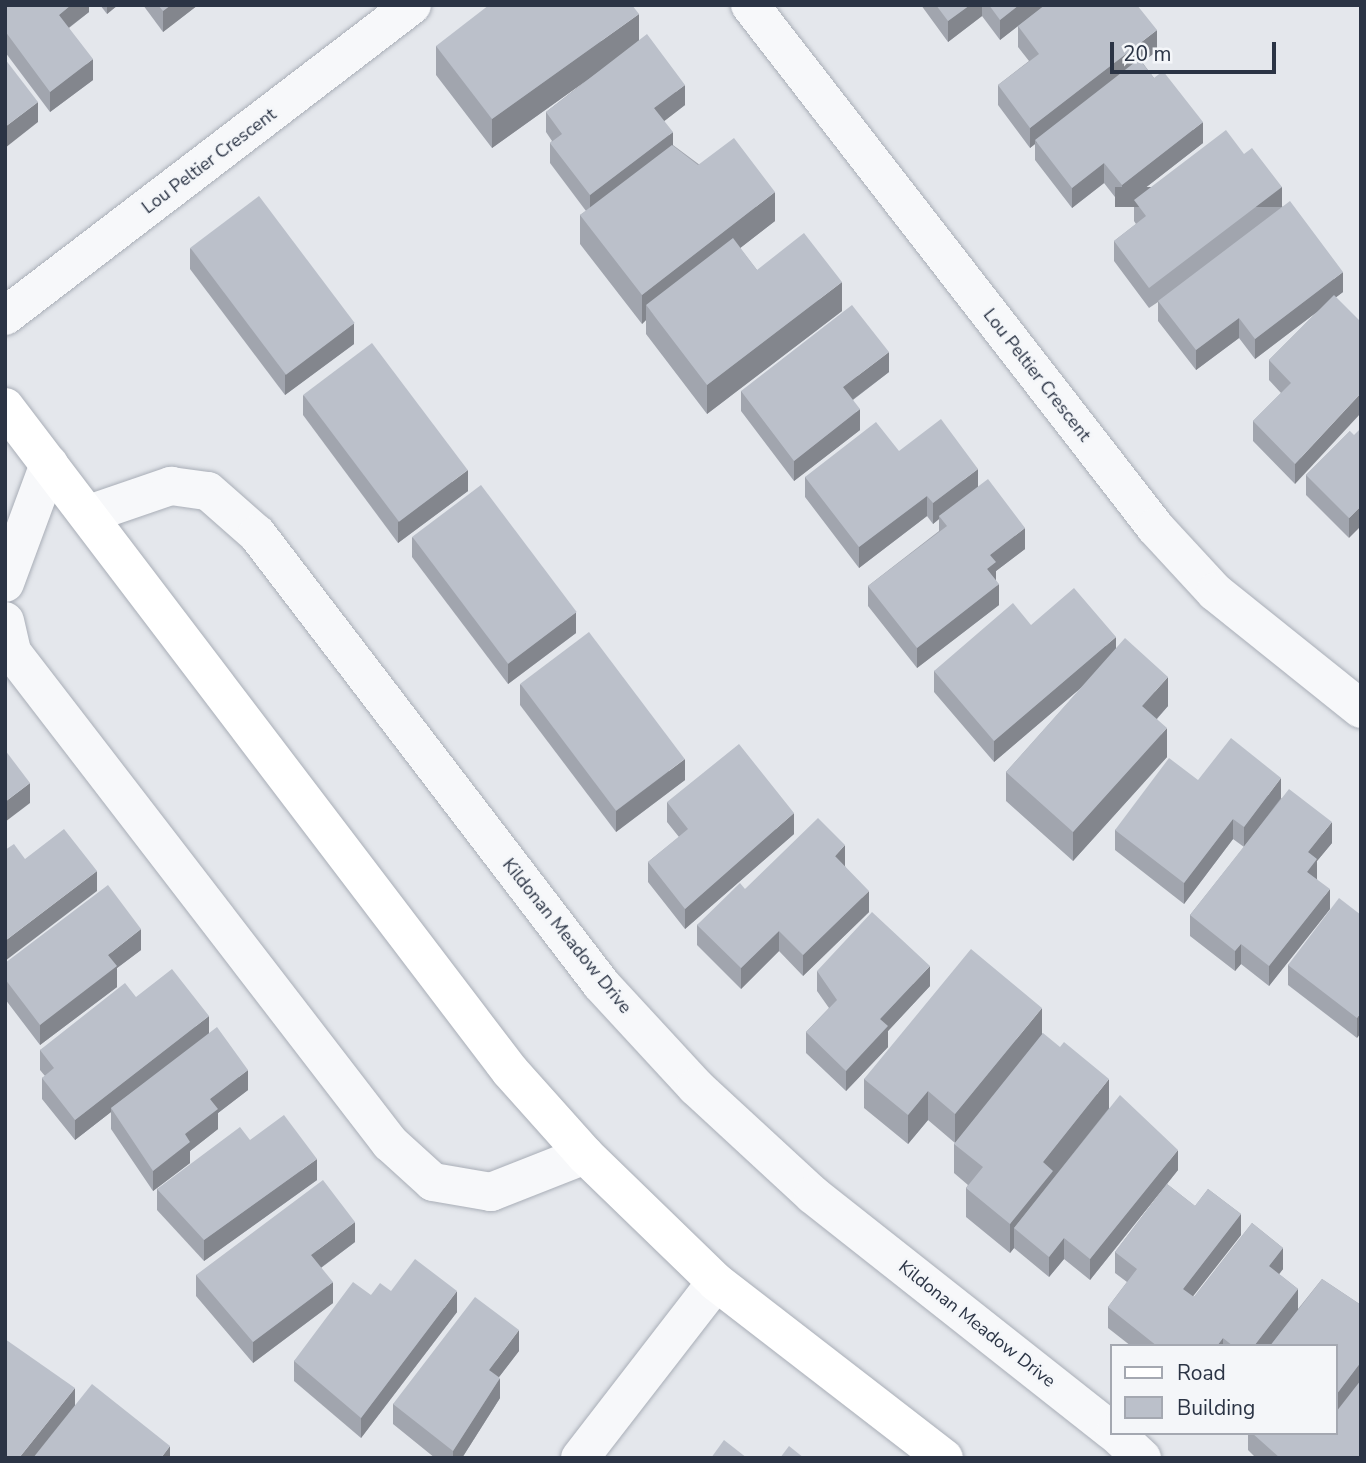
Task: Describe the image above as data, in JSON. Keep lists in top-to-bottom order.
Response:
{
  "streets": {
    "street": ["Lou Peltier Crescent", "Kildonan Meadow Drive"]
  },
  "legend": ["Road", "Building"],
  "scale_bar": "20 m"
}
